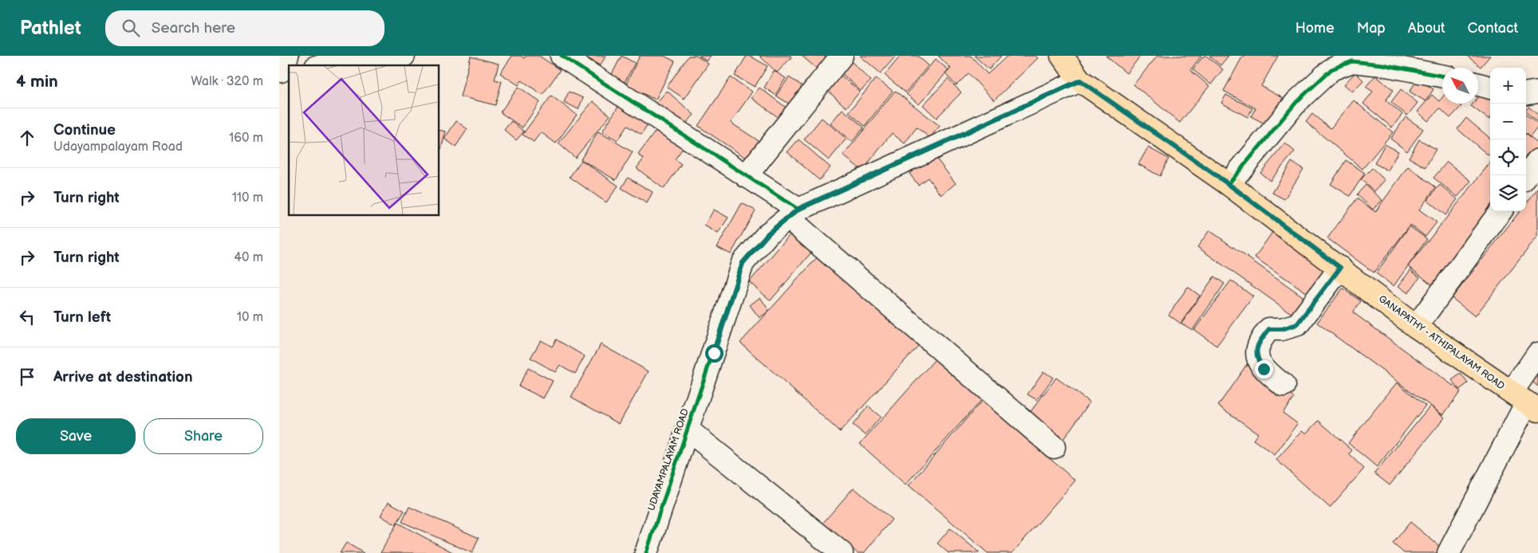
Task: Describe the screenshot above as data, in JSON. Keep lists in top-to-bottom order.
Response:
{
  "streets": {
    "main road": ["GANAPATHY - ATHIPALAYAM ROAD"],
    "street": ["UDAYAMPALAYAM ROAD"]
  },
  "crossings": [
    ["GANAPATHY - ATHIPALAYAM ROAD", "UDAYAMPALAYAM ROAD"]
  ],
  "north": "top left",
  "page": {
    "header": "Pathlet",
    "search": "Search here",
    "nav": [
      "Home",
      "Map",
      "About",
      "Contact"
    ],
    "heading": ["4 min", "Walk · 320 m"],
    "map_buttons": ["+", "−"],
    "list": [
      ["Continue", "Udayampalayam Road", "160 m"],
      ["Turn right", "110 m"],
      ["Turn right", "40 m"],
      ["Turn left", "10 m"],
      "Arrive at destination"
    ],
    "buttons": ["Save", "Share"]
  }
}
